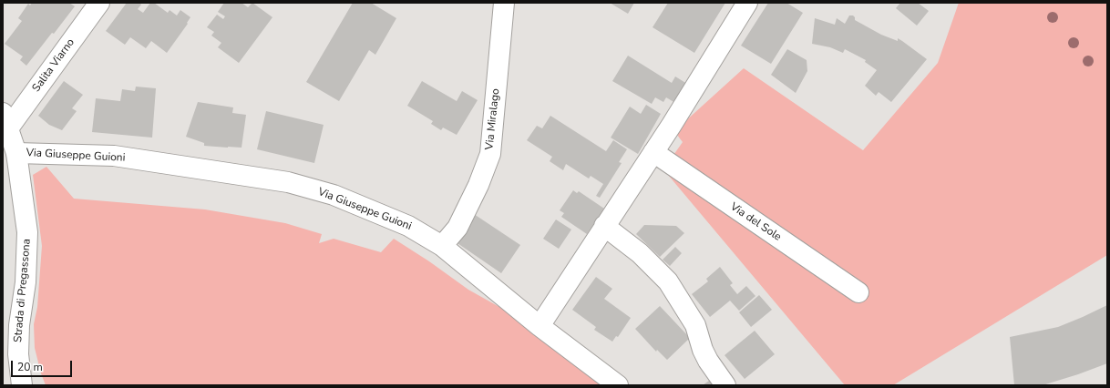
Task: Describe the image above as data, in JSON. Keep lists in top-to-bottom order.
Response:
{
  "streets": {
    "street": [
      "Salita Viarno",
      "Via Miralago",
      "Via Giuseppe Guioni",
      "Via del Sole",
      "Strada di Pregassona"
    ]
  },
  "crossings": [
    ["Salita Viarno", "Strada di Pregassona"],
    ["Via Miralago", "Via Giuseppe Guioni"],
    ["Via Giuseppe Guioni", "Strada di Pregassona"]
  ],
  "scale_bar": "20 m"
}
